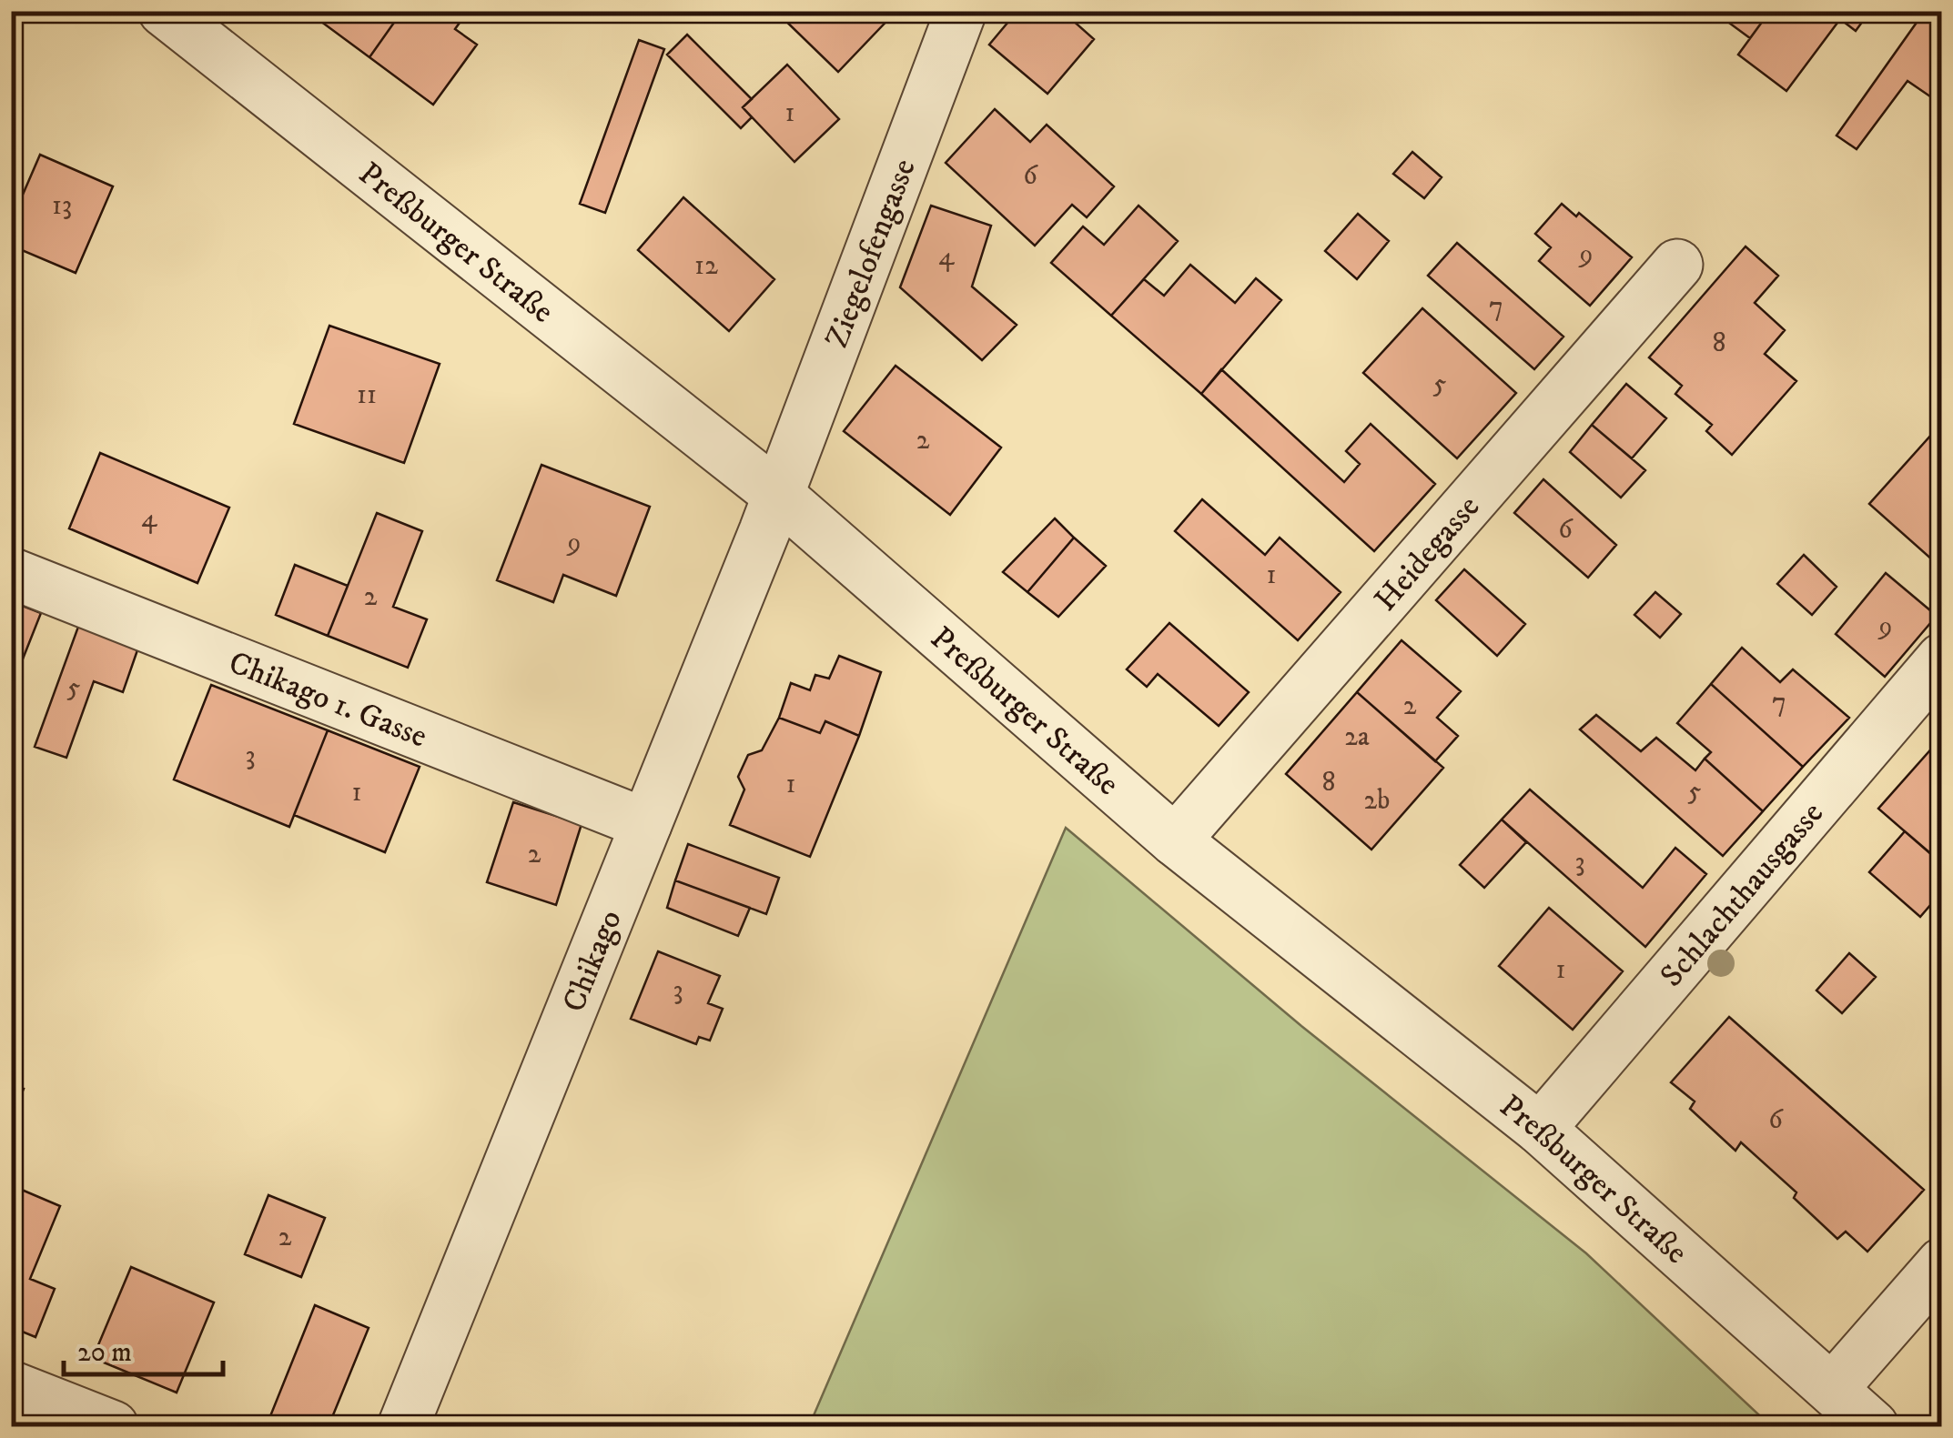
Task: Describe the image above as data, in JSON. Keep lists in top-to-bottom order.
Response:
{
  "streets": {
    "street": [
      "Preßburger Straße",
      "Ziegelofengasse",
      "Heidegasse",
      "Chikago 1. Gasse",
      "Schlachthausgasse",
      "Chikago"
    ]
  },
  "crossings": [
    ["Preßburger Straße", "Ziegelofengasse"],
    ["Preßburger Straße", "Heidegasse"],
    ["Preßburger Straße", "Schlachthausgasse"],
    ["Preßburger Straße", "Chikago"],
    ["Ziegelofengasse", "Chikago"],
    ["Chikago 1. Gasse", "Chikago"]
  ],
  "house_numbers": [
    "1",
    "6",
    "13",
    "9",
    "4",
    "12",
    "7",
    "8",
    "5",
    "11",
    "2",
    "4",
    "6",
    "9",
    "1",
    "2",
    "9",
    "5",
    "7",
    "2",
    "2a",
    "3",
    "8",
    "1",
    "5",
    "1",
    "2b",
    "2",
    "3",
    "1",
    "3",
    "6",
    "2"
  ],
  "scale_bar": "20 m"
}
